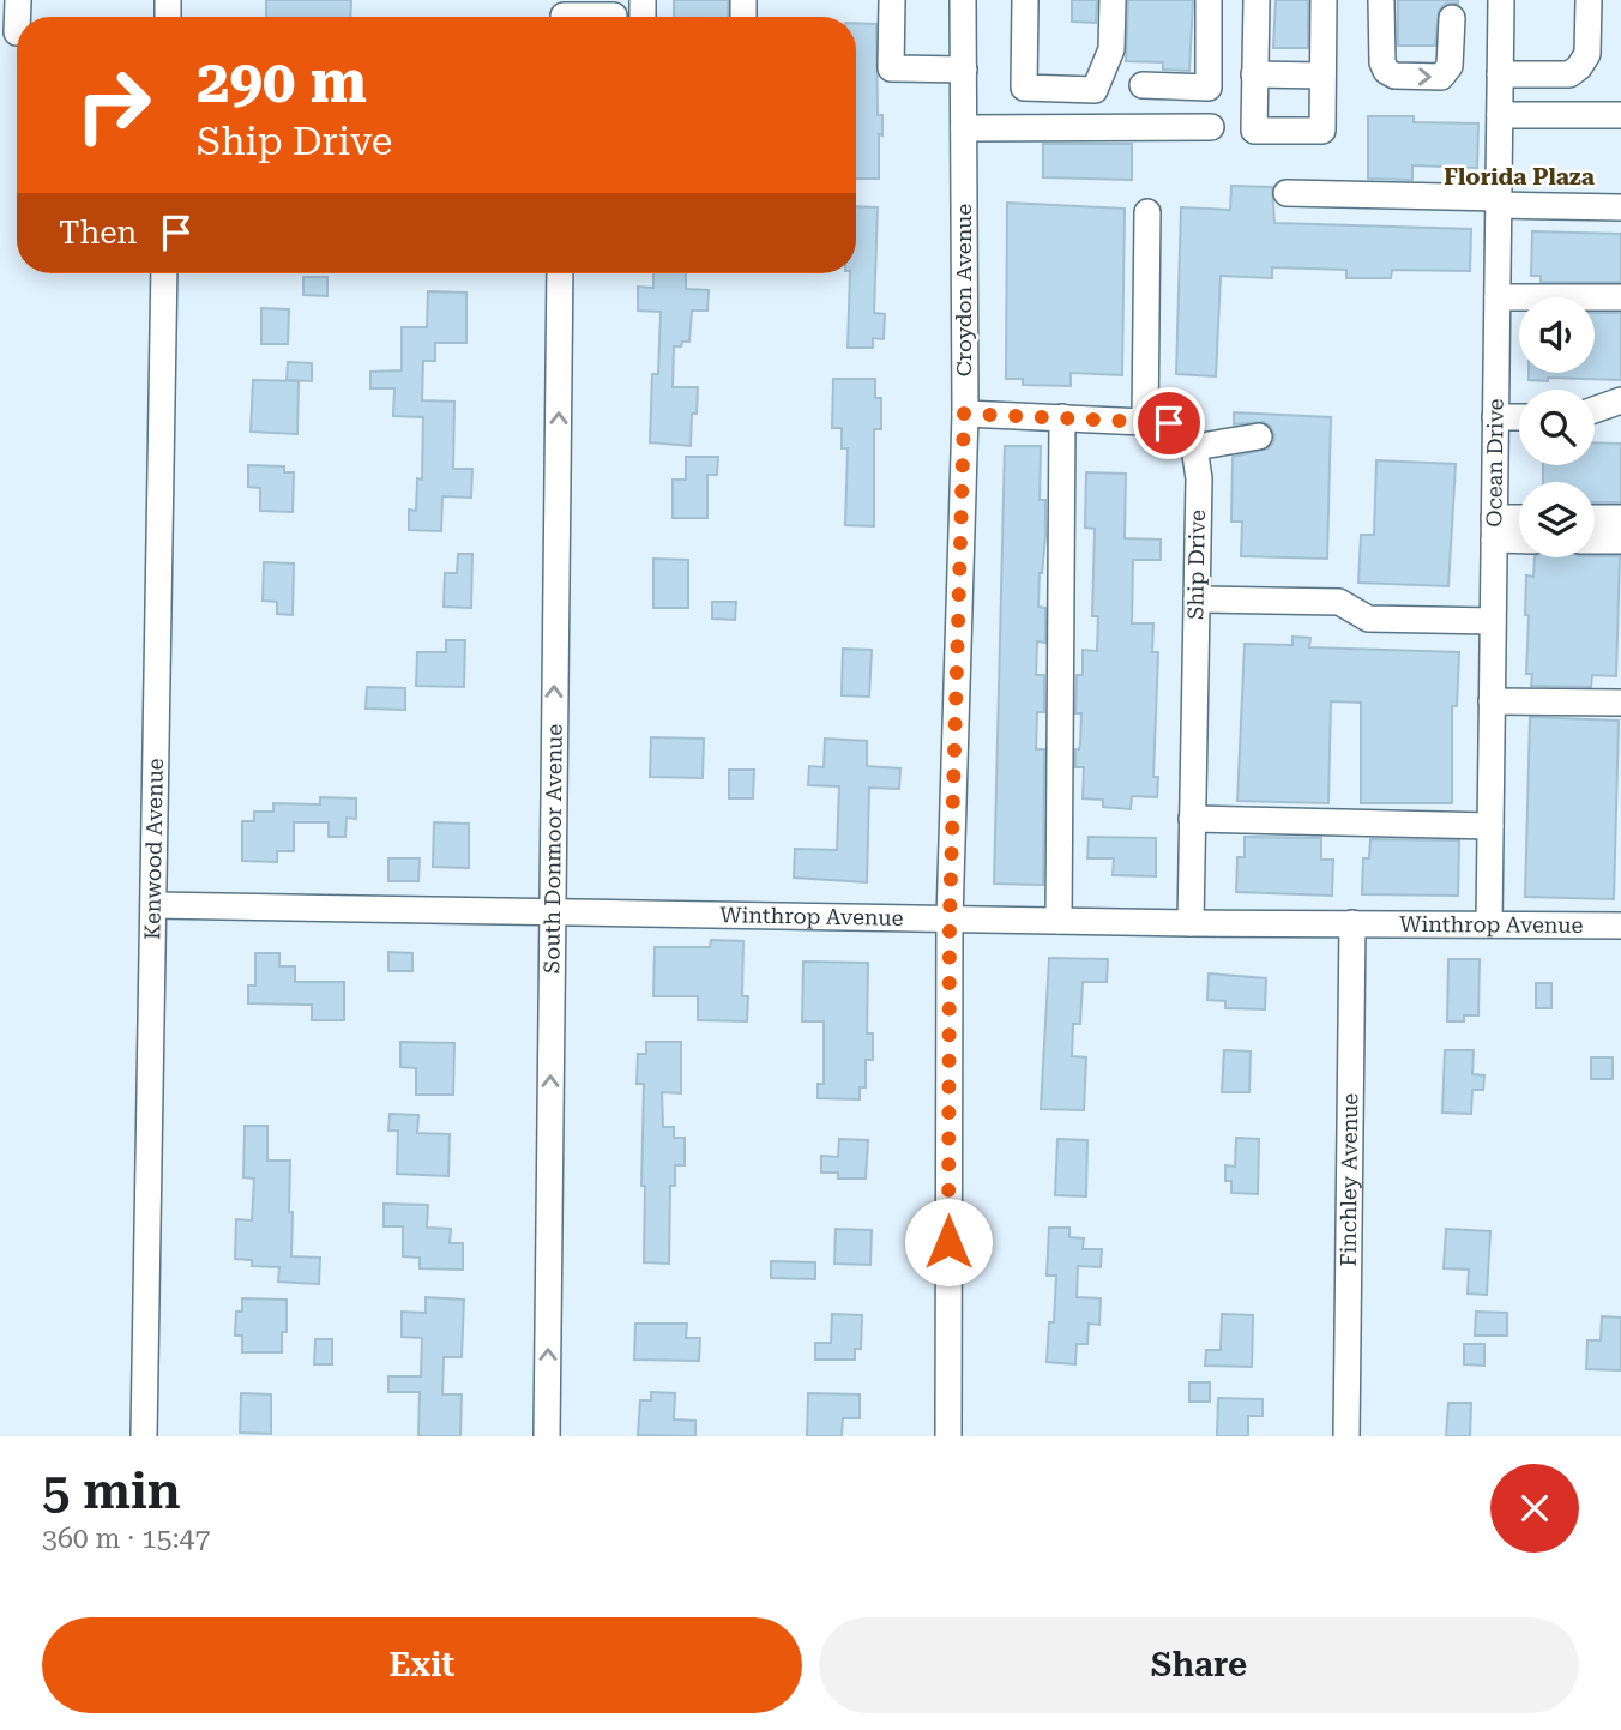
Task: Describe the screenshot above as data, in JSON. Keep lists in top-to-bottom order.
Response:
{
  "streets": {
    "street": [
      "Croydon Avenue",
      "Ocean Drive",
      "Ship Drive",
      "Kenwood Avenue",
      "South Donmoor Avenue",
      "Winthrop Avenue",
      "Finchley Avenue"
    ]
  },
  "crossings": [
    ["Croydon Avenue", "Winthrop Avenue"],
    ["Ocean Drive", "Winthrop Avenue"],
    ["Ship Drive", "Winthrop Avenue"],
    ["Kenwood Avenue", "Winthrop Avenue"],
    ["South Donmoor Avenue", "Winthrop Avenue"],
    ["Winthrop Avenue", "Finchley Avenue"]
  ],
  "one_way": ["South Donmoor Avenue"],
  "districts": ["Florida Plaza"],
  "page": {
    "turn": ["290 m", "Ship Drive"],
    "then": "Then",
    "heading": ["5 min", "360 m · 15:47"],
    "buttons": ["Exit", "Share"]
  }
}
